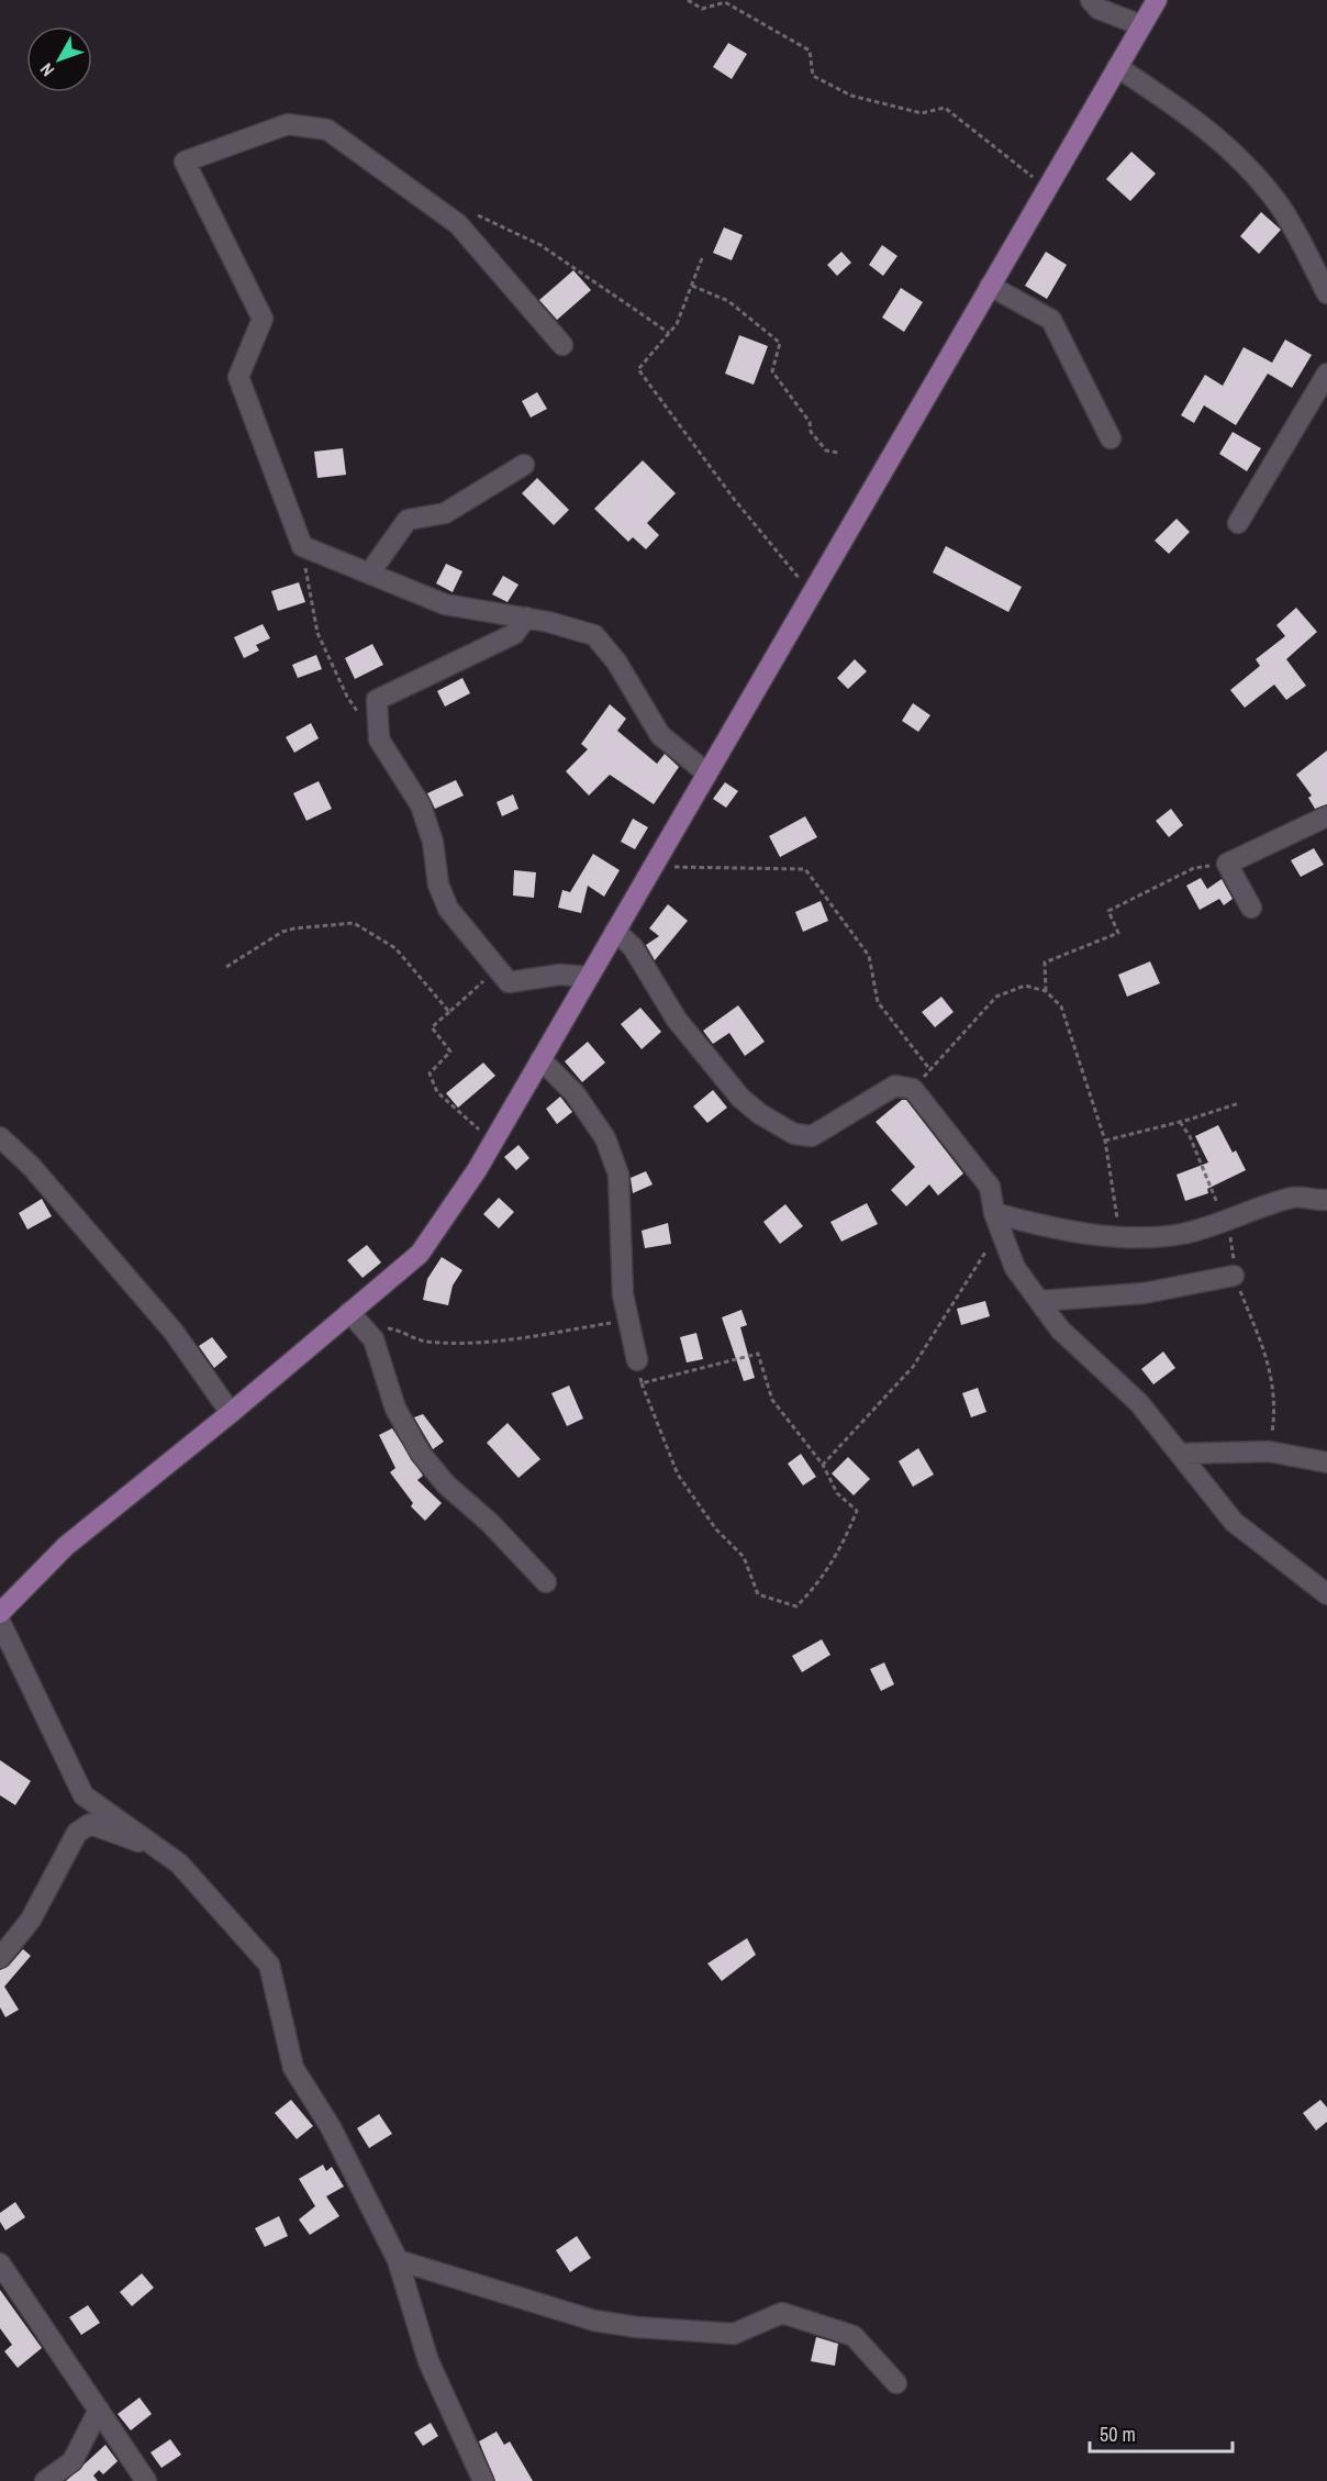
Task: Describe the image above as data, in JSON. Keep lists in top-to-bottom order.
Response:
{
  "scale_bar": "50 m",
  "north": "bottom left"
}
